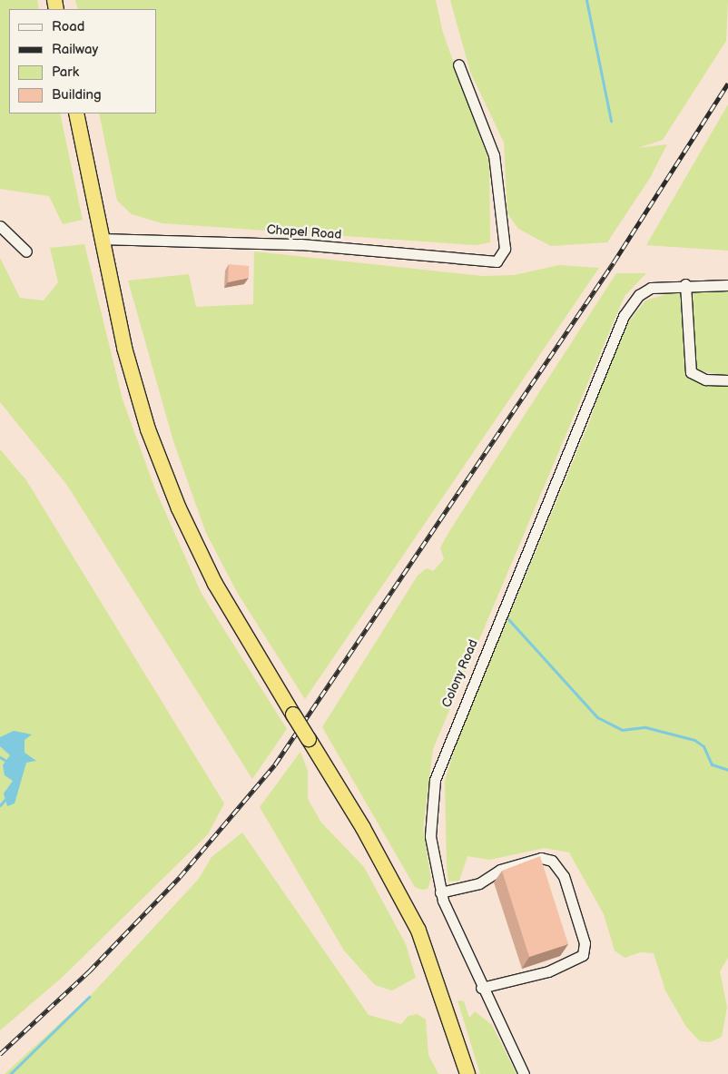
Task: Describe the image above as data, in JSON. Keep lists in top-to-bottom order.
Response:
{
  "streets": {
    "street": ["Chapel Road", "Colony Road"]
  },
  "legend": [
    "Road",
    "Railway",
    "Park",
    "Building"
  ]
}
